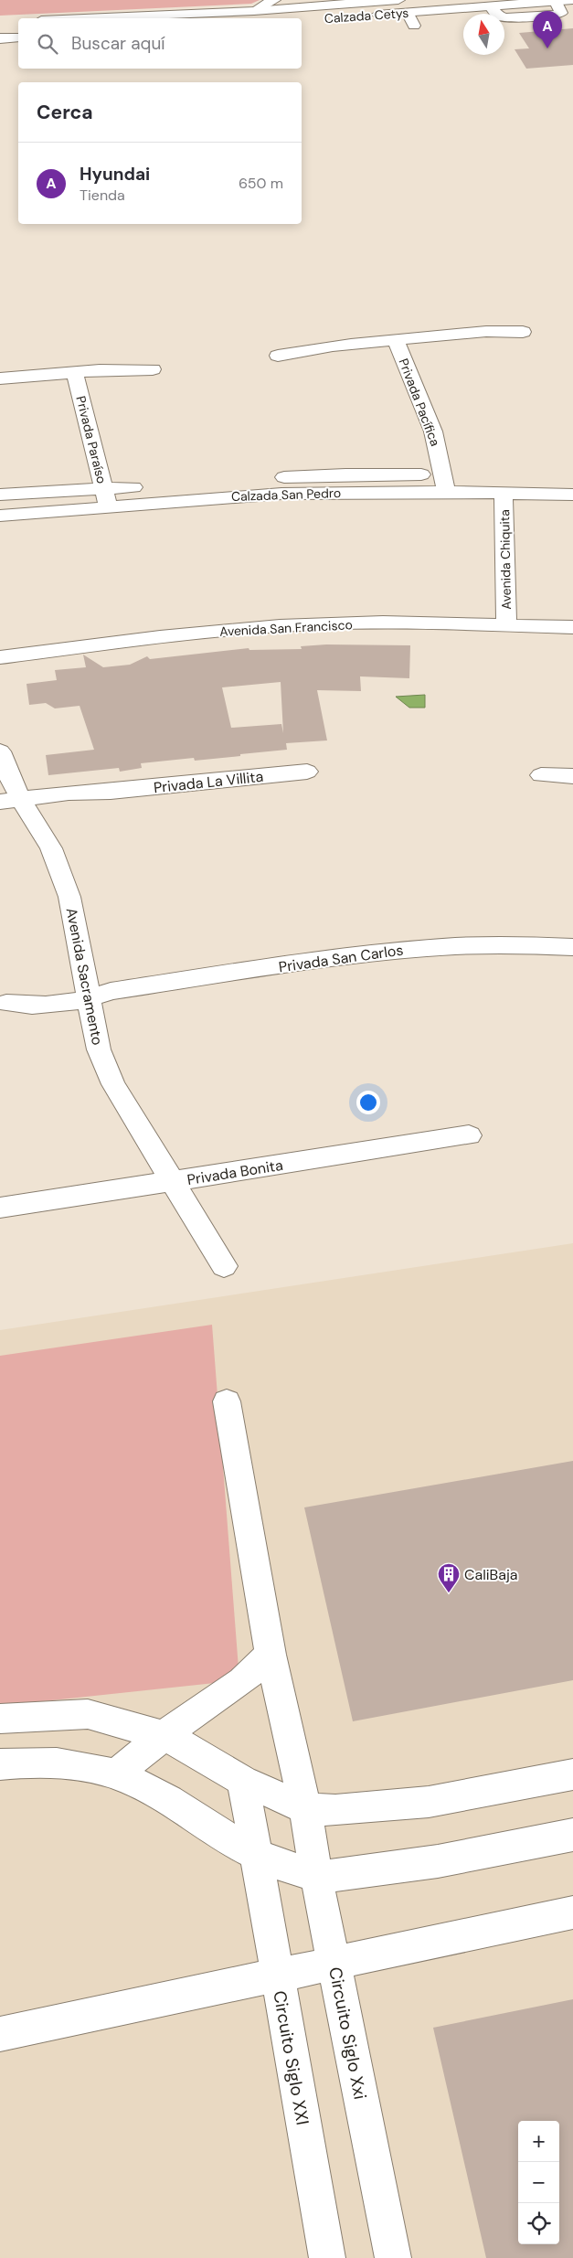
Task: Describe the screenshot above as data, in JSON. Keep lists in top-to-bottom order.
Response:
{
  "streets": {
    "street": [
      "Calzada Cetys",
      "Privada Pacífica",
      "Privada Paraíso",
      "Calzada San Pedro",
      "Avenida Chiquita",
      "Avenida San Francisco",
      "Privada La Villita",
      "Privada San Carlos",
      "Avenida Sacramento",
      "Privada Bonita",
      "Circuito Siglo Xxi",
      "Circuito Siglo XXI"
    ]
  },
  "crossings": [
    ["Privada Pacífica", "Calzada San Pedro"],
    ["Privada Paraíso", "Calzada San Pedro"],
    ["Calzada San Pedro", "Avenida Chiquita"],
    ["Avenida Chiquita", "Avenida San Francisco"],
    ["Privada La Villita", "Avenida Sacramento"],
    ["Privada San Carlos", "Avenida Sacramento"],
    ["Avenida Sacramento", "Privada Bonita"]
  ],
  "places": {
    "building": ["CaliBaja"]
  },
  "north": "top",
  "page": {
    "pins": "A",
    "search": "Buscar aquí",
    "heading": "Cerca",
    "list": [
      {
        "mark": "A",
        "name": "Hyundai",
        "note": "Tienda",
        "value": "650 m"
      }
    ],
    "map_buttons": ["+", "−"]
  }
}
